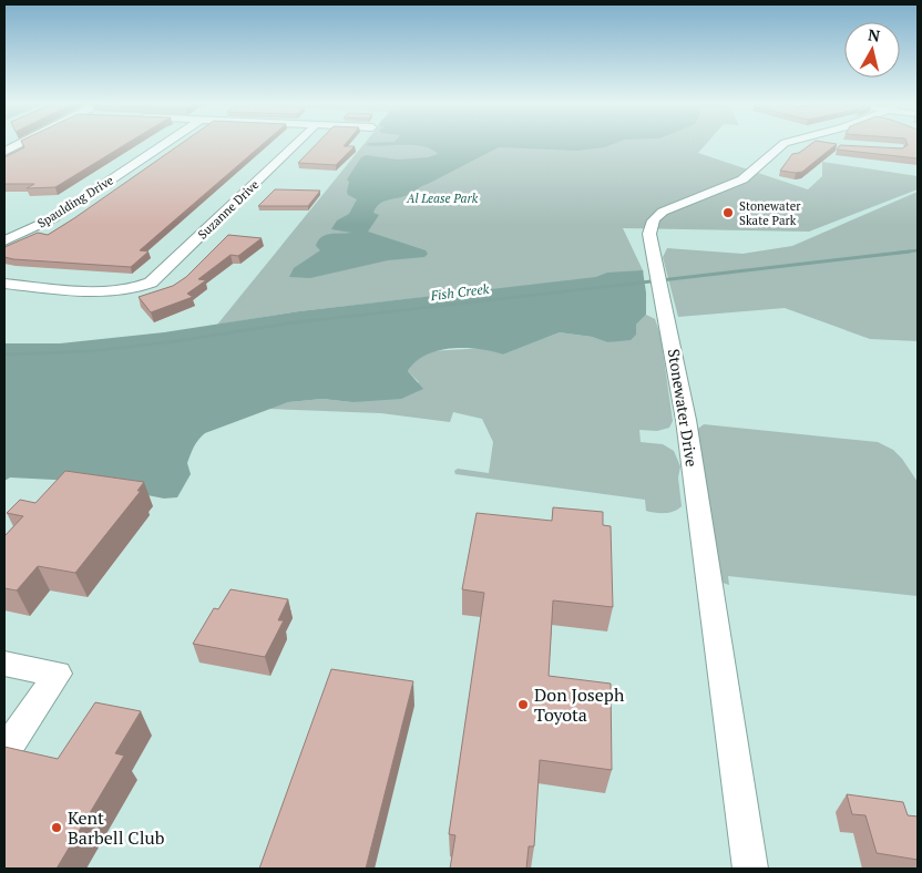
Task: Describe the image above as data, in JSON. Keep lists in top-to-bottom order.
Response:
{
  "streets": {
    "street": ["Spaulding Drive", "Suzanne Drive", "Stonewater Drive"]
  },
  "water": ["Fish Creek"],
  "parks": ["Al Lease Park"],
  "places": ["Stonewater Skate Park", "Don Joseph Toyota", "Kent Barbell Club"],
  "north": "top"
}
